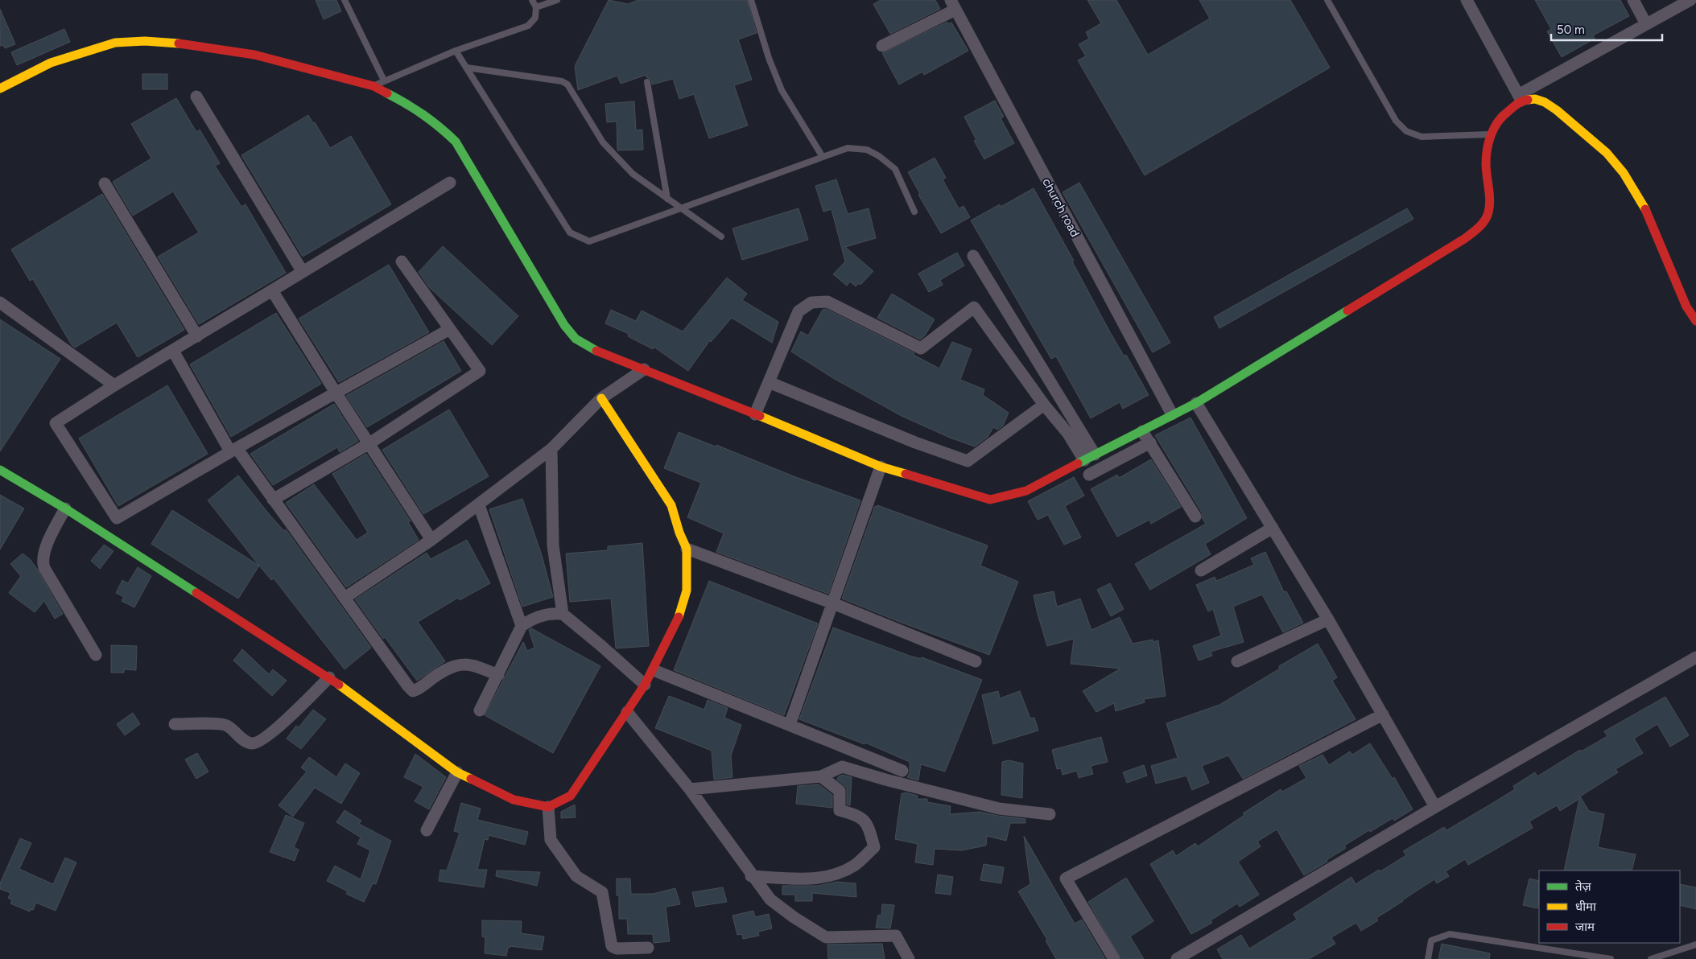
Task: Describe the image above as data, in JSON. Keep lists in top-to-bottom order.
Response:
{
  "streets": {
    "street": ["church road"]
  },
  "legend": ["तेज़", "धीमा", "जाम"],
  "scale_bar": "50 m"
}
